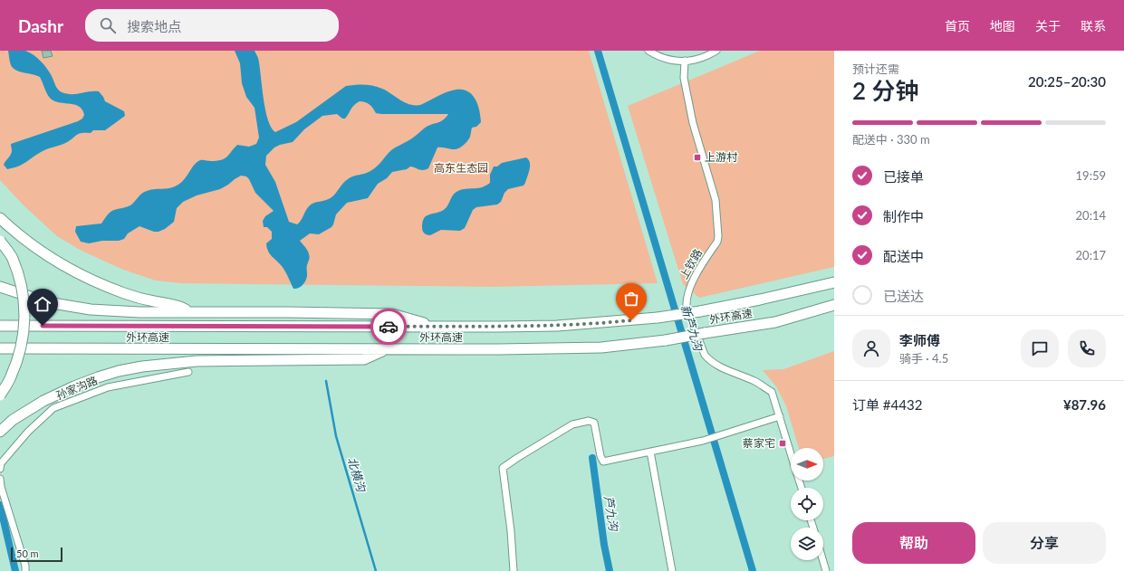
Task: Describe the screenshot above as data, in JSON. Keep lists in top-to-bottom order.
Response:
{
  "streets": {
    "highway": ["外环高速"],
    "street": ["上钦路", "孙家沟路"]
  },
  "water": ["新芦九沟", "北横沟", "芦九沟"],
  "parks": ["高东生态园"],
  "places": {
    "transit": ["上游村", "蔡家宅"]
  },
  "scale_bar": "50 m",
  "north": "right",
  "page": {
    "header": "Dashr",
    "search": "搜索地点",
    "nav": [
      "首页",
      "地图",
      "关于",
      "联系"
    ],
    "heading": ["2 分钟", "预计还需", "20:25–20:30"],
    "panel": [
      "李师傅",
      "骑手 · 4.5",
      "订单 #4432",
      "¥87.96"
    ],
    "bar": "配送中 · 330 m",
    "list": [
      ["已接单", "19:59"],
      ["制作中", "20:14"],
      ["配送中", "20:17"],
      "已送达"
    ],
    "buttons": ["帮助", "分享"],
    "scale": "50 m"
  }
}
